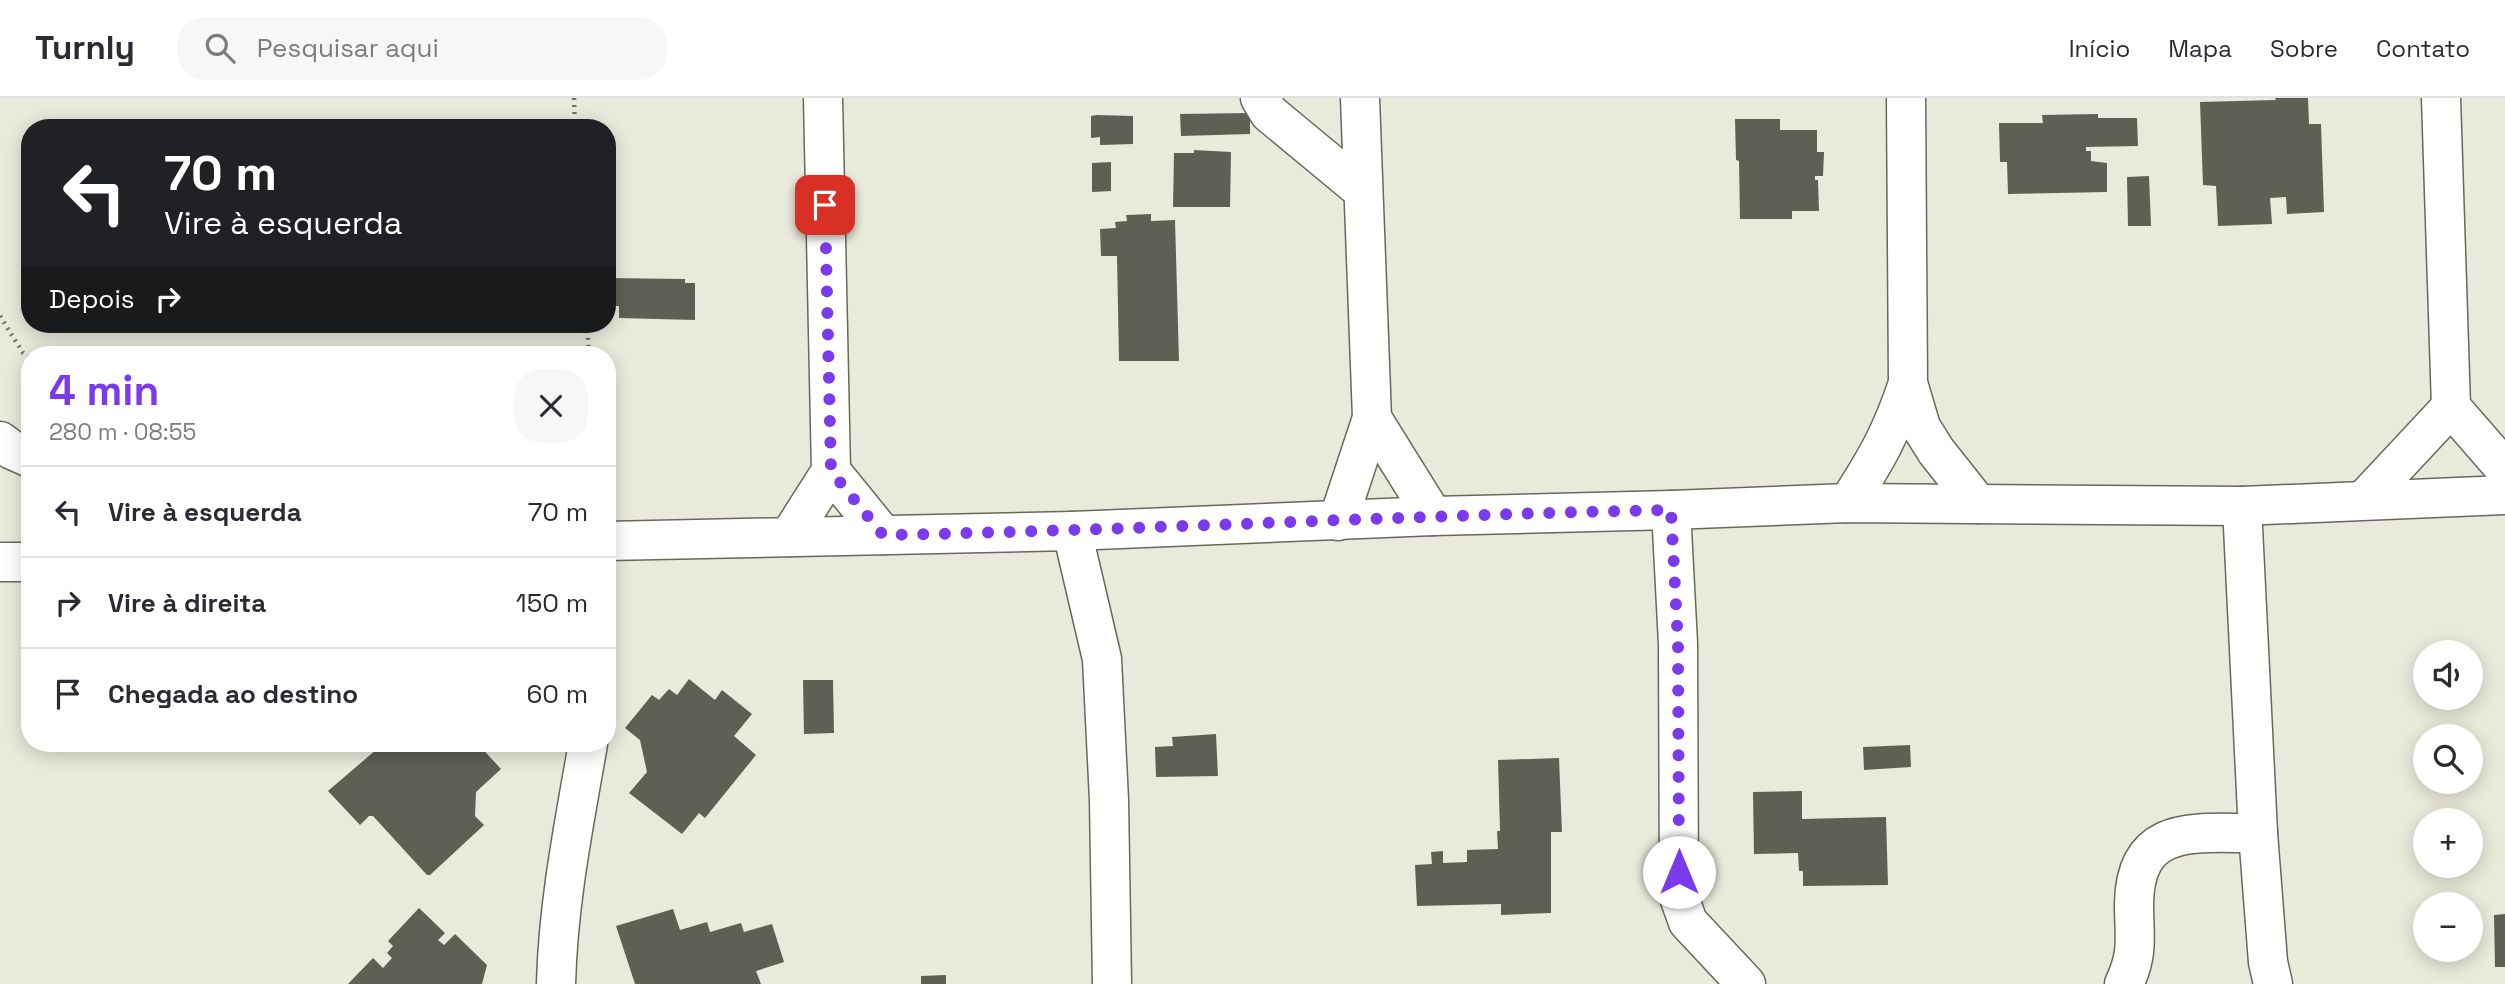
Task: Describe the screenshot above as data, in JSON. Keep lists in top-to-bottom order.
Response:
{
  "page": {
    "header": "Turnly",
    "search": "Pesquisar aqui",
    "nav": [
      "Início",
      "Mapa",
      "Sobre",
      "Contato"
    ],
    "turn": ["70 m", "Vire à esquerda"],
    "then": "Depois",
    "heading": ["4 min", "280 m · 08:55"],
    "list": [
      {
        "name": "Vire à esquerda",
        "value": "70 m"
      },
      {
        "name": "Vire à direita",
        "value": "150 m"
      },
      {
        "name": "Chegada ao destino",
        "value": "60 m"
      }
    ],
    "map_buttons": ["+", "−"]
  }
}
